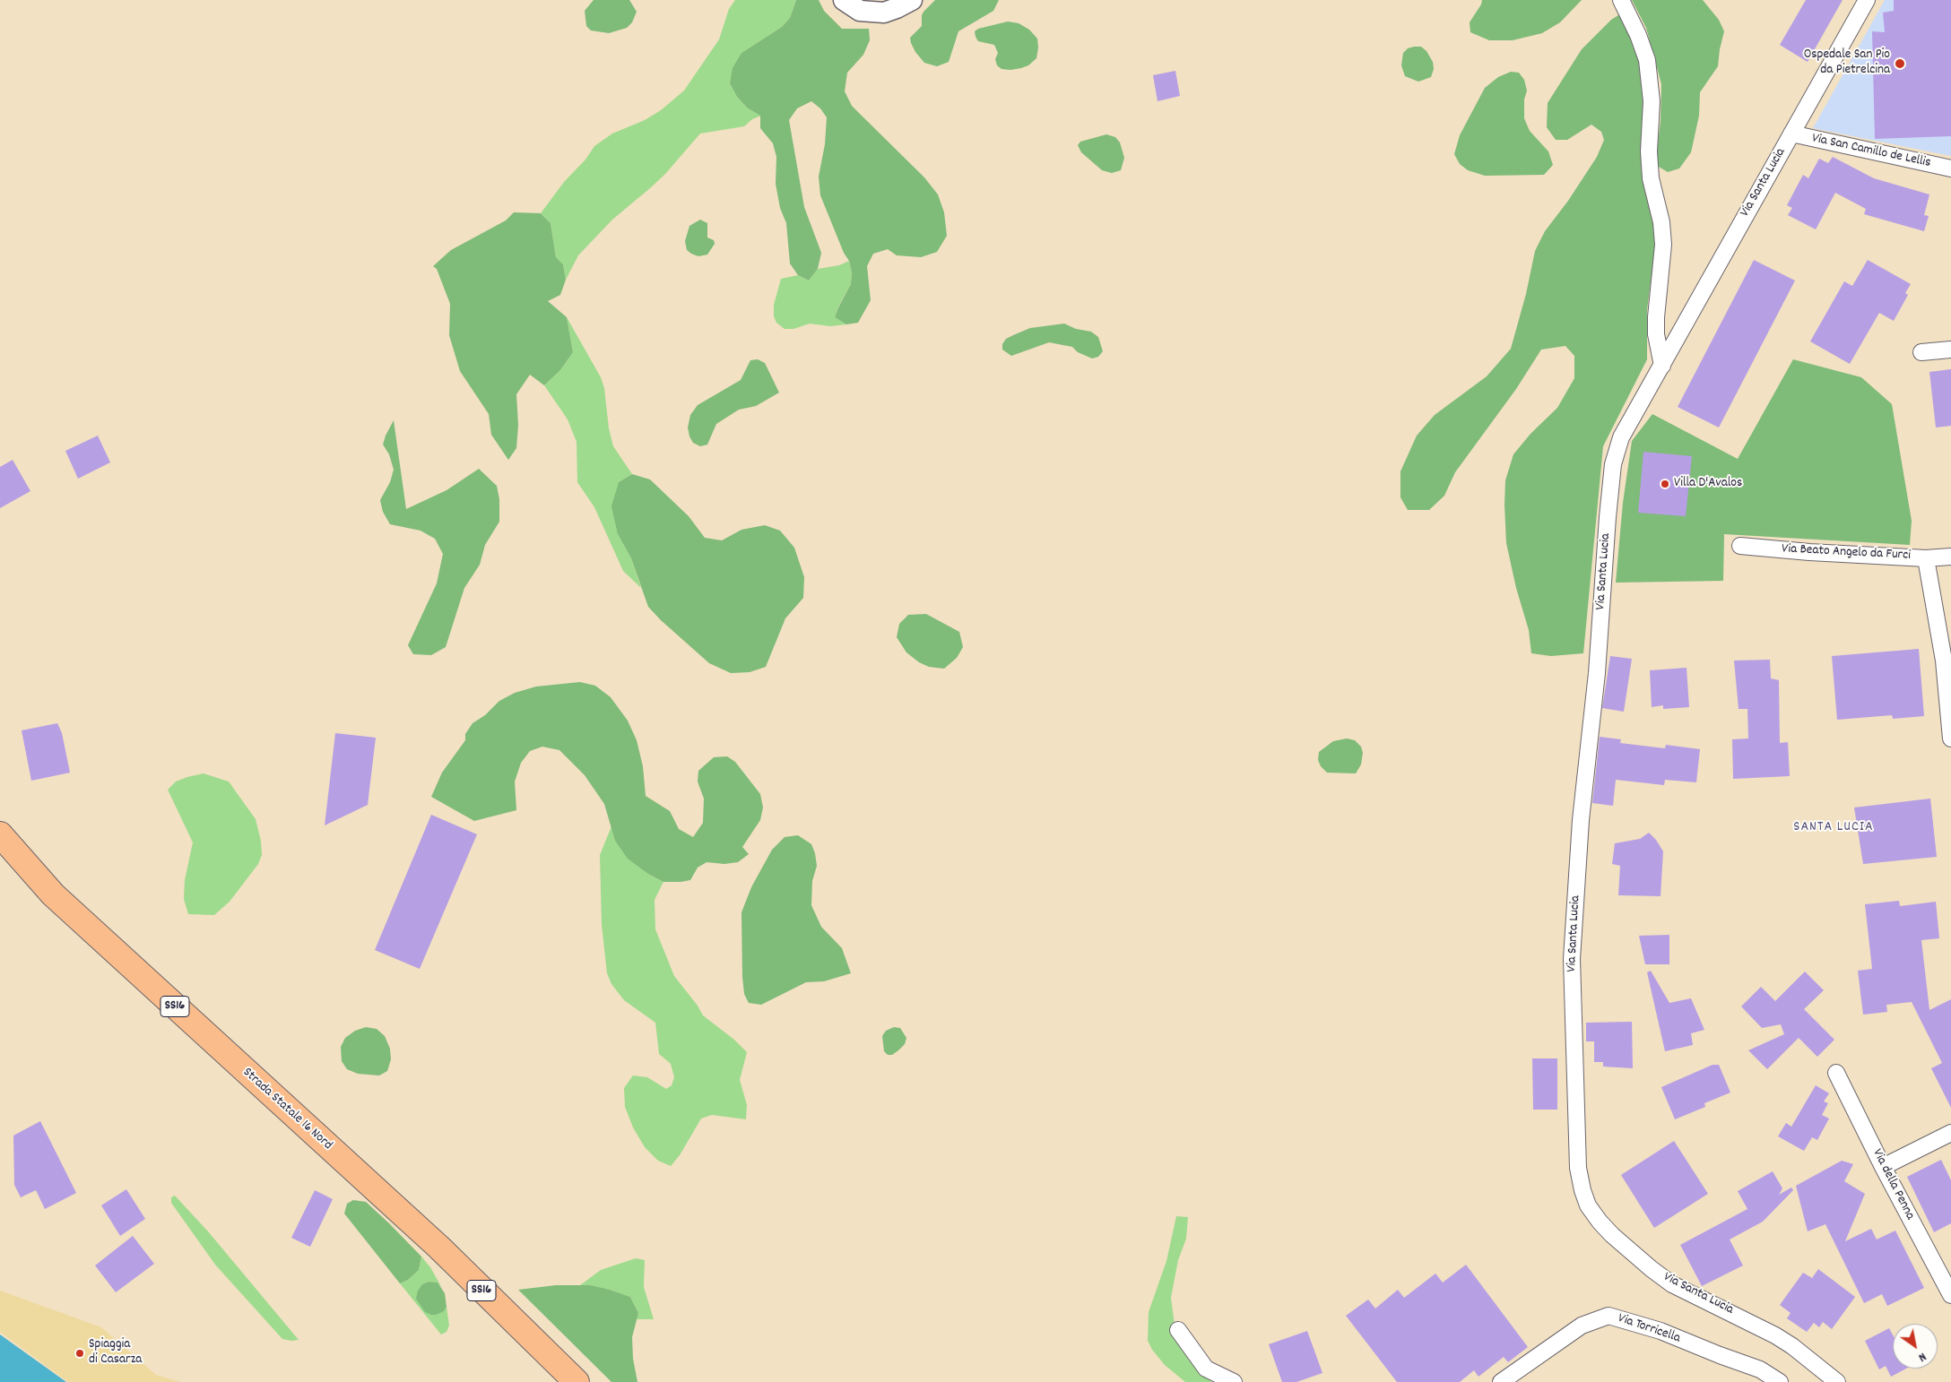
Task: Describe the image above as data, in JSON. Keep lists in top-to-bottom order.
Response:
{
  "streets": {
    "main road": ["SS16", "Strada Statale 16 Nord"],
    "street": [
      "Via San Camillo de Lellis",
      "Via Santa Lucia",
      "Via Beato Angelo da Furci",
      "Via della Penna",
      "Via Torricella"
    ]
  },
  "crossings": [
    ["Via San Camillo de Lellis", "Via Santa Lucia"]
  ],
  "districts": ["SANTA LUCIA"],
  "places": ["Ospedale San Pio da Pietrelcina", "Villa D'Avalos", "Spiaggia di Casarza"],
  "north": "bottom right"
}
